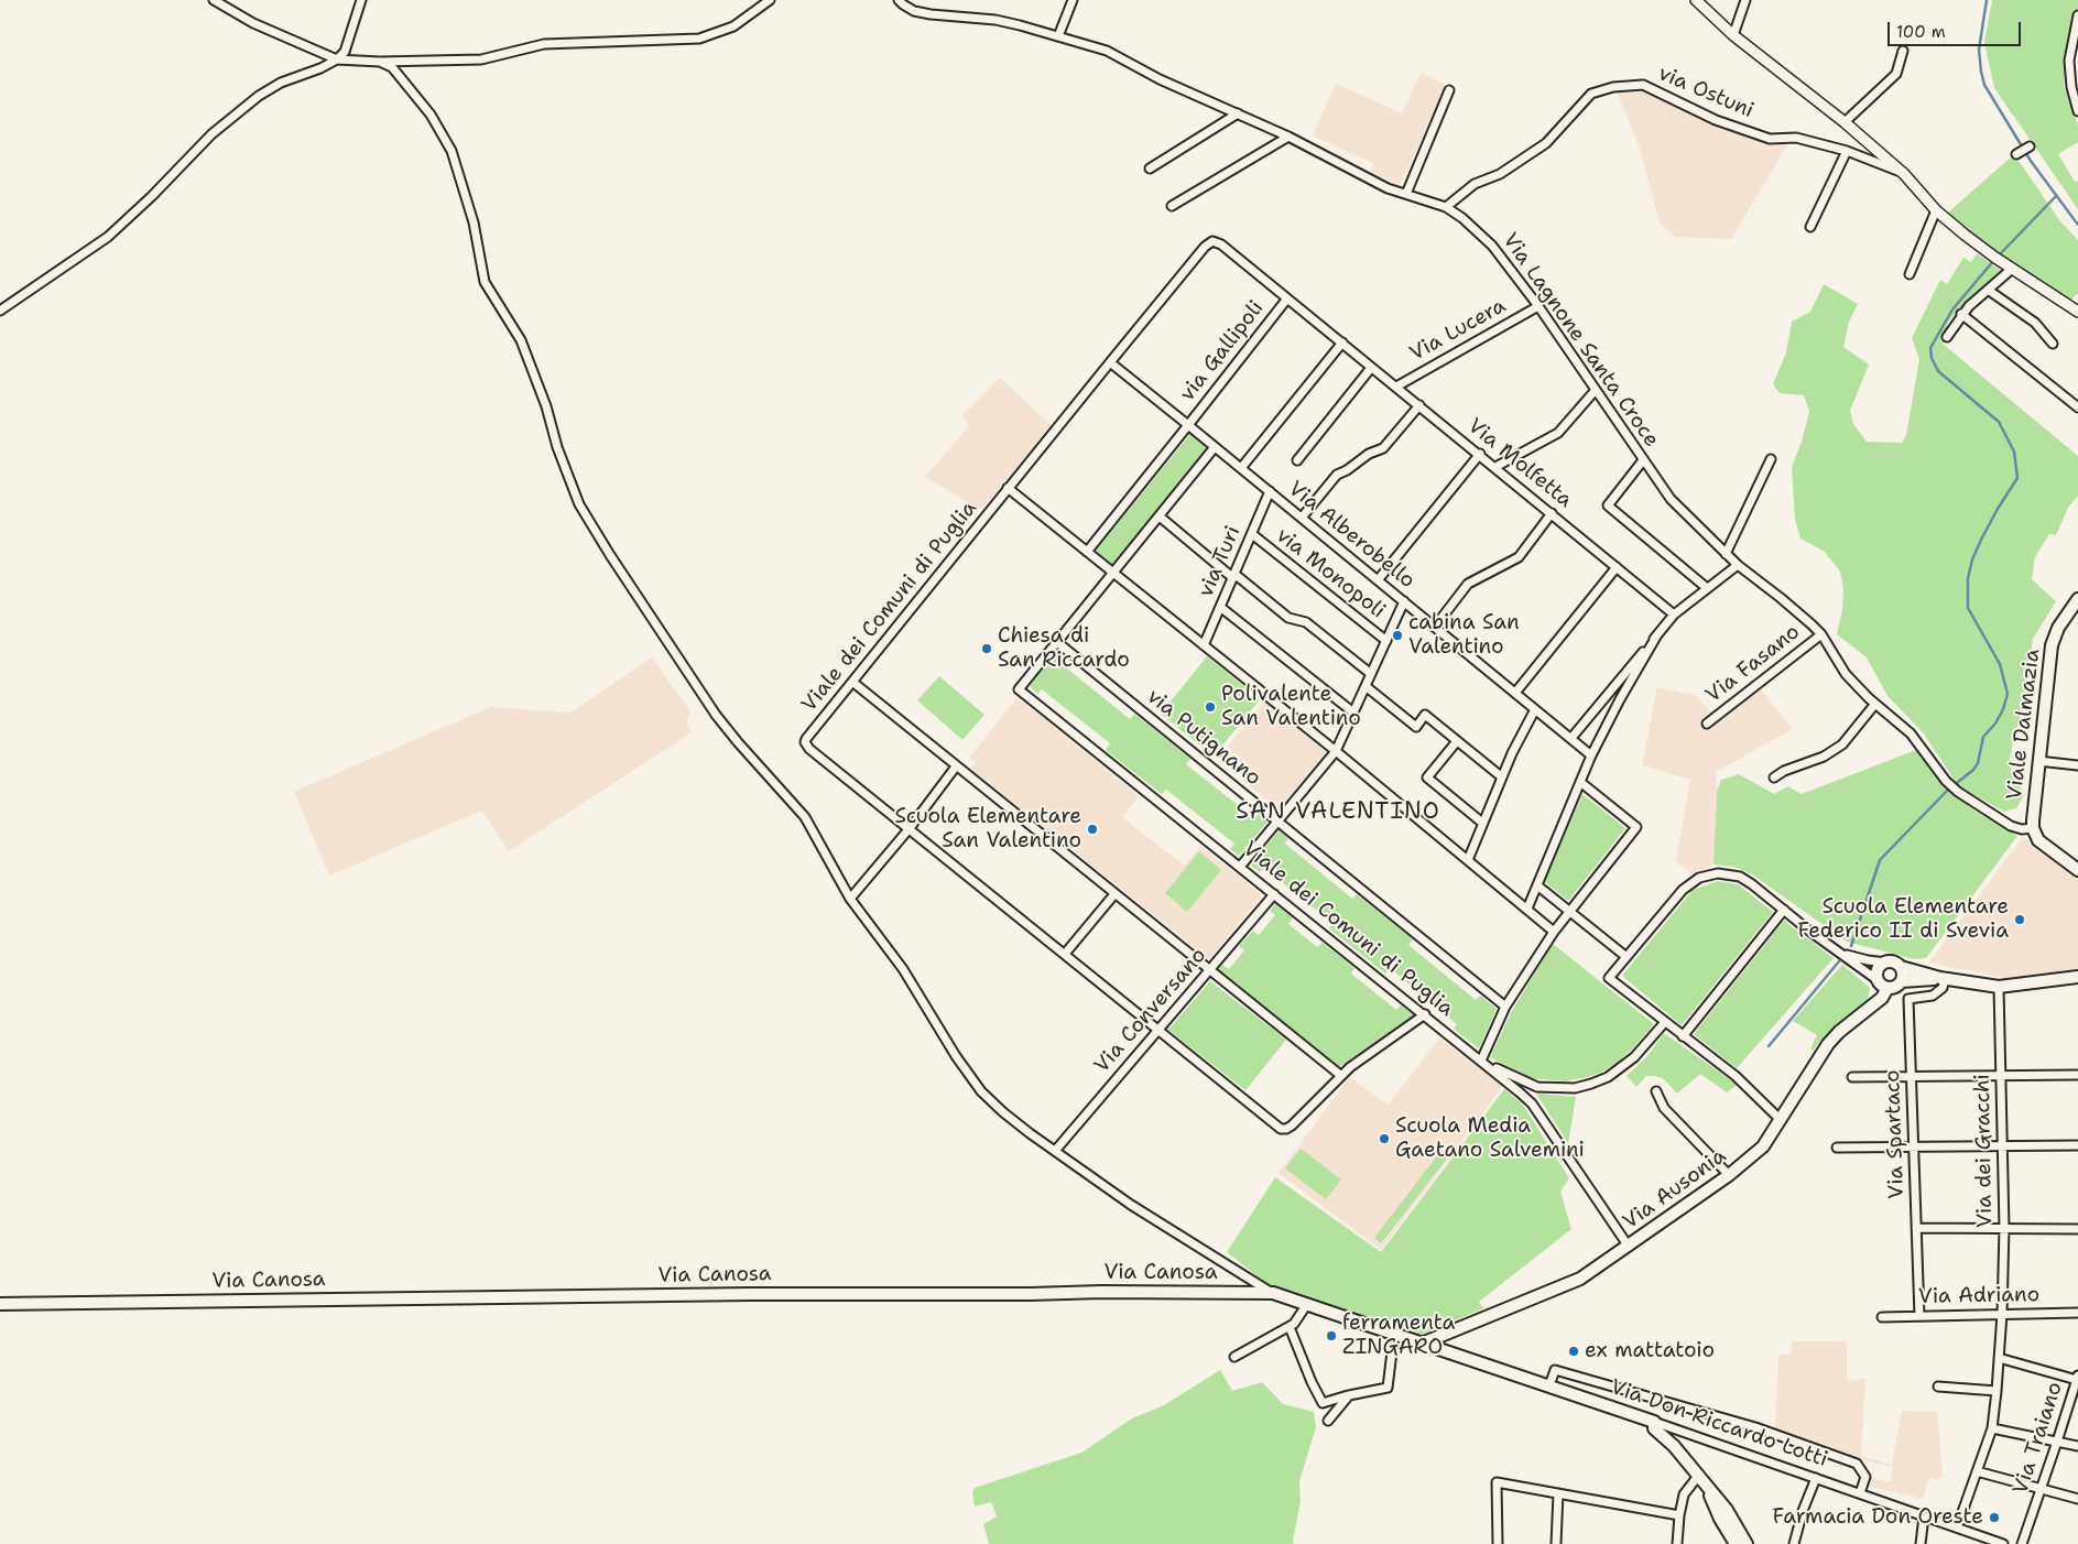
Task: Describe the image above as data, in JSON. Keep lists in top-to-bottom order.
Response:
{
  "streets": {
    "main road": [
      "Viale Dalmazia",
      "Via Ausonia",
      "Via Canosa",
      "Via Don Riccardo Lotti"
    ],
    "street": [
      "via Ostuni",
      "Via Lucera",
      "Via Lagnone Santa Croce",
      "via Gallipoli",
      "Via Molfetta",
      "Via Alberobello",
      "via Turi",
      "via Monopoli",
      "Viale dei Comuni di Puglia",
      "Via Fasano",
      "via Putignano",
      "Via Conversano",
      "Via Spartaco",
      "Via dei Gracchi",
      "Via Adriano",
      "Via Traiano"
    ]
  },
  "crossings": [
    ["via Ostuni", "Via Lagnone Santa Croce"],
    ["Via Lucera", "Via Lagnone Santa Croce"],
    ["Via Lucera", "Via Molfetta"],
    ["Via Lagnone Santa Croce", "Via Fasano"],
    ["Via Lagnone Santa Croce", "Viale Dalmazia"],
    ["via Gallipoli", "Via Molfetta"],
    ["via Gallipoli", "Via Alberobello"],
    ["via Gallipoli", "Viale dei Comuni di Puglia"],
    ["Via Alberobello", "via Turi"],
    ["via Turi", "via Monopoli"],
    ["Viale dei Comuni di Puglia", "via Putignano"],
    ["Viale dei Comuni di Puglia", "Via Conversano"],
    ["Viale dei Comuni di Puglia", "Via Ausonia"],
    ["Via Spartaco", "Via Adriano"],
    ["Via dei Gracchi", "Via Adriano"],
    ["Via dei Gracchi", "Via Don Riccardo Lotti"],
    ["Via Ausonia", "Via Canosa"],
    ["Via Ausonia", "Via Don Riccardo Lotti"],
    ["Via Canosa", "Via Don Riccardo Lotti"]
  ],
  "districts": ["SAN VALENTINO"],
  "places": [
    "cabina San Valentino",
    "Chiesa di San Riccardo",
    "Polivalente San Valentino",
    "Scuola Elementare San Valentino",
    "Scuola Elementare Federico II di Svevia",
    "Scuola Media Gaetano Salvemini",
    "ferramenta ZINGARO",
    "ex mattatoio",
    "Farmacia Don Oreste"
  ],
  "scale_bar": "100 m"
}
